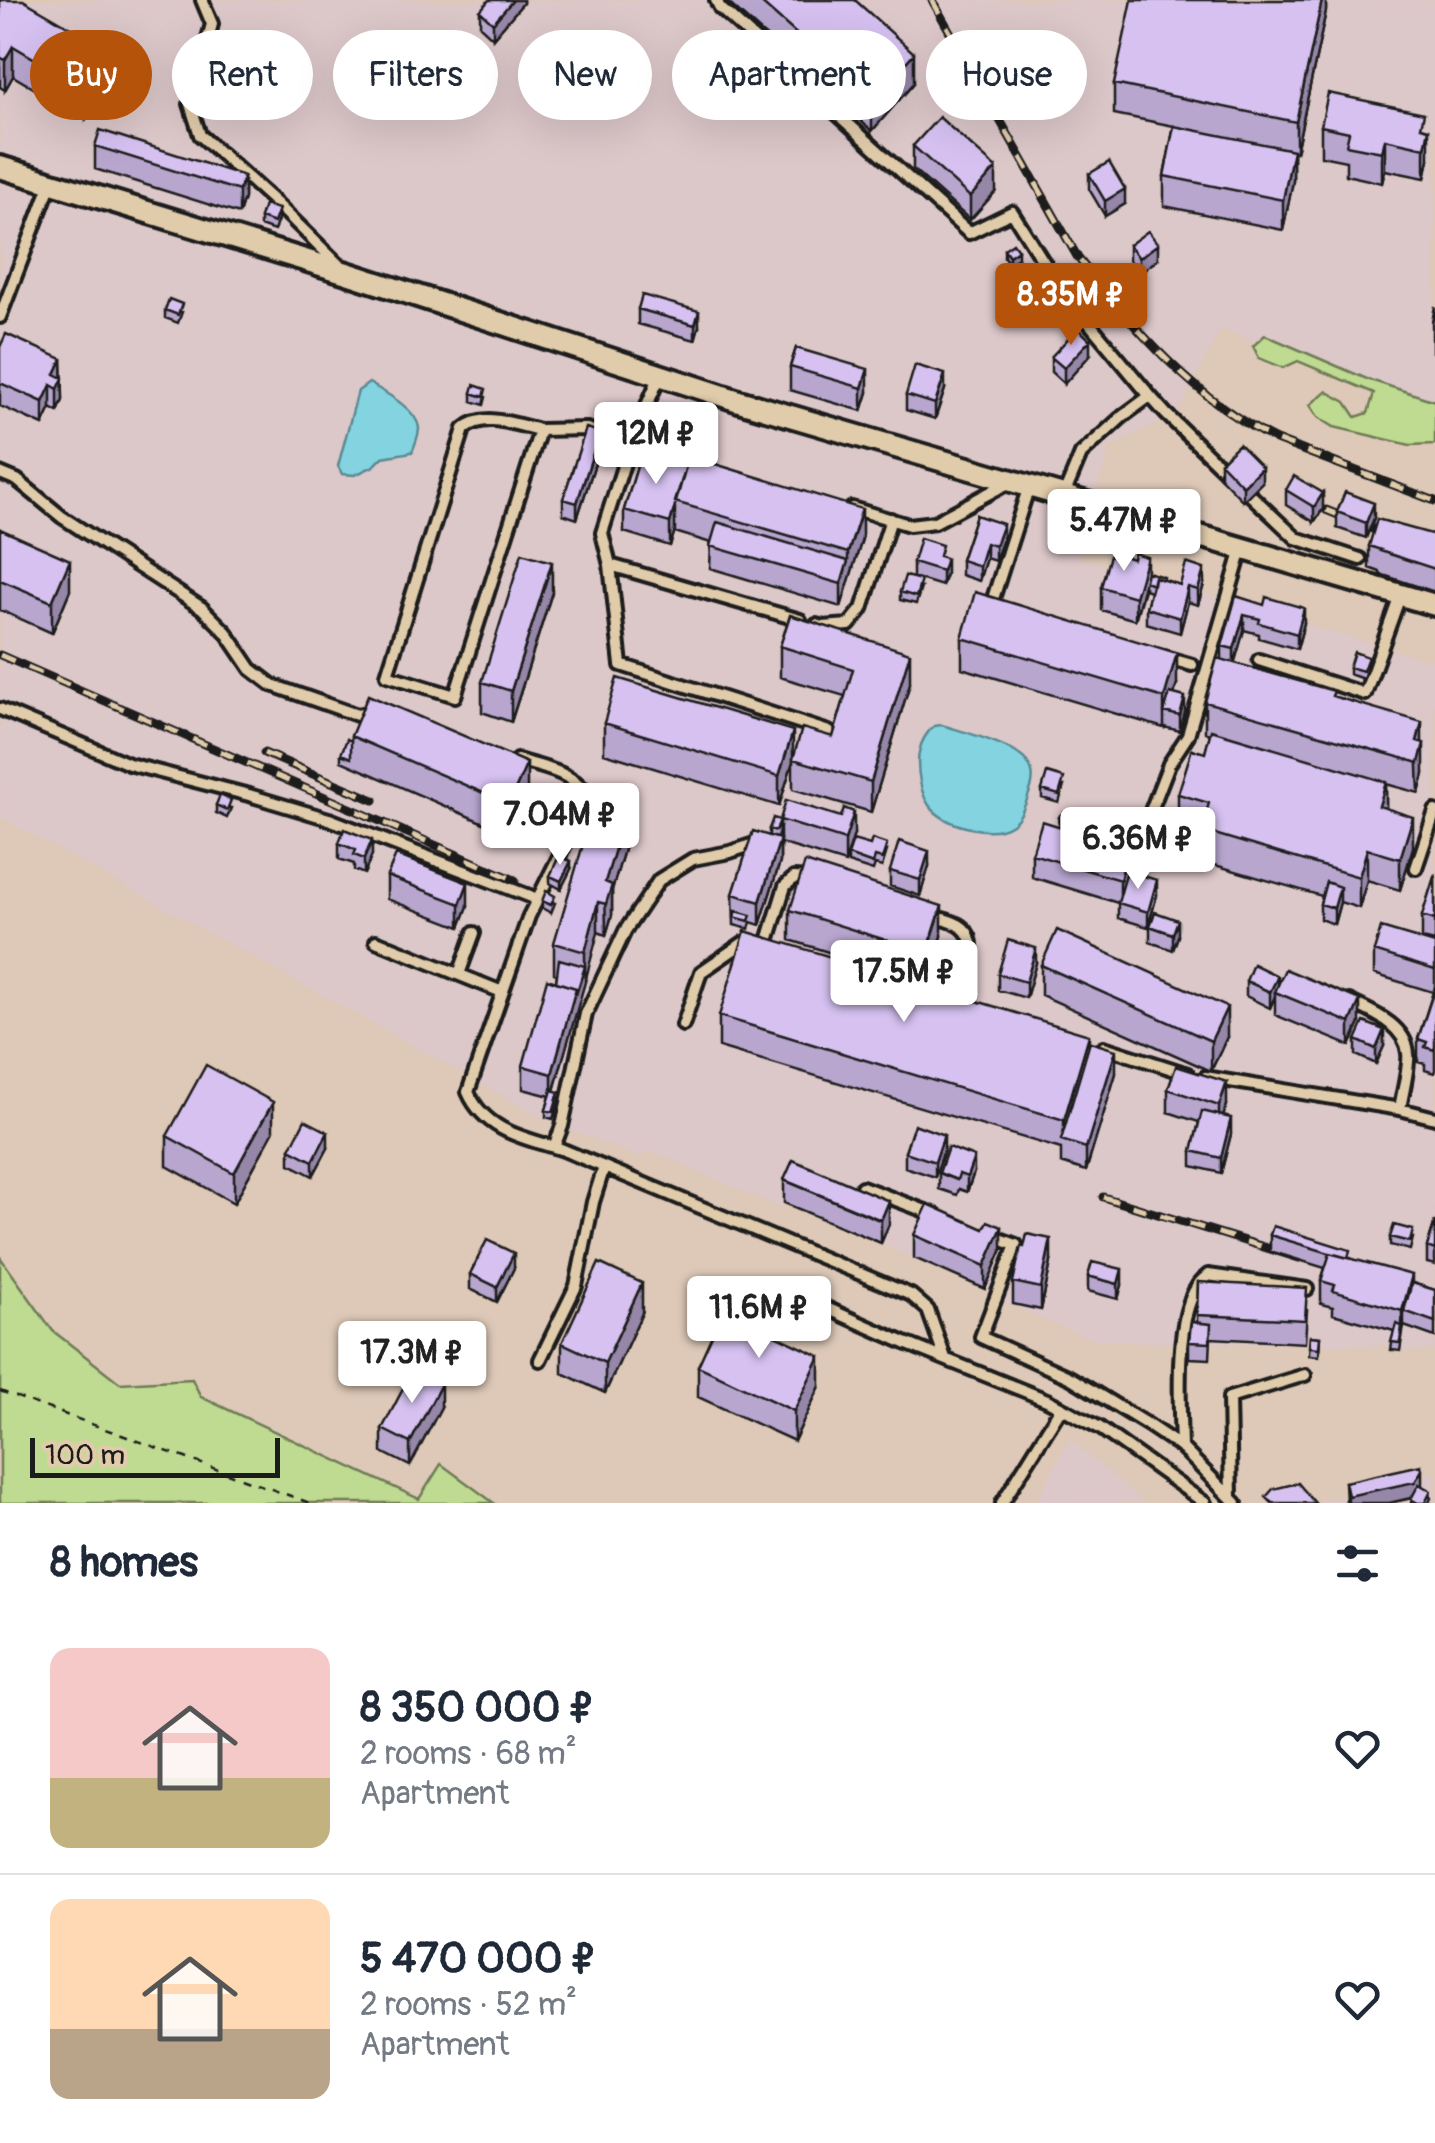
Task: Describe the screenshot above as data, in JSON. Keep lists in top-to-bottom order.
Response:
{
  "scale_bar": "100 m",
  "page": {
    "chip": [
      "Buy",
      "Rent",
      "Filters",
      "New",
      "Apartment",
      "House"
    ],
    "price": [
      "8.35M ₽",
      "12M ₽",
      "5.47M ₽",
      "7.04M ₽",
      "6.36M ₽",
      "17.5M ₽",
      "11.6M ₽",
      "17.3M ₽"
    ],
    "scale": "100 m",
    "heading": "8 homes",
    "list": [
      {
        "name": "8 350 000 ₽",
        "note": "2 rooms · 68 m² · Apartment"
      },
      {
        "name": "5 470 000 ₽",
        "note": "2 rooms · 52 m² · Apartment"
      }
    ]
  }
}
